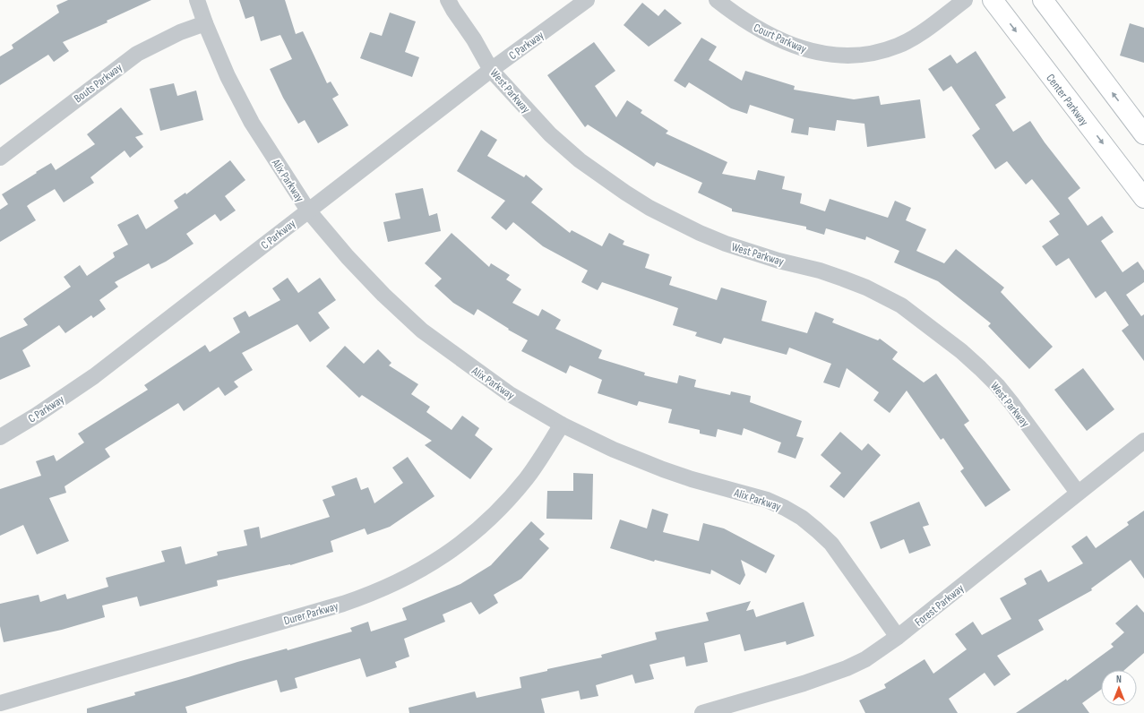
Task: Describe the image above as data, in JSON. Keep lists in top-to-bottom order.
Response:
{
  "streets": {
    "street": [
      "Court Parkway",
      "C Parkway",
      "Bouts Parkway",
      "West Parkway",
      "Center Parkway",
      "Alix Parkway",
      "Forest Parkway",
      "Durer Parkway"
    ]
  },
  "crossings": [
    ["C Parkway", "West Parkway"],
    ["C Parkway", "Alix Parkway"],
    ["Bouts Parkway", "Alix Parkway"],
    ["West Parkway", "Forest Parkway"],
    ["Alix Parkway", "Forest Parkway"],
    ["Alix Parkway", "Durer Parkway"]
  ],
  "north": "top"
}
